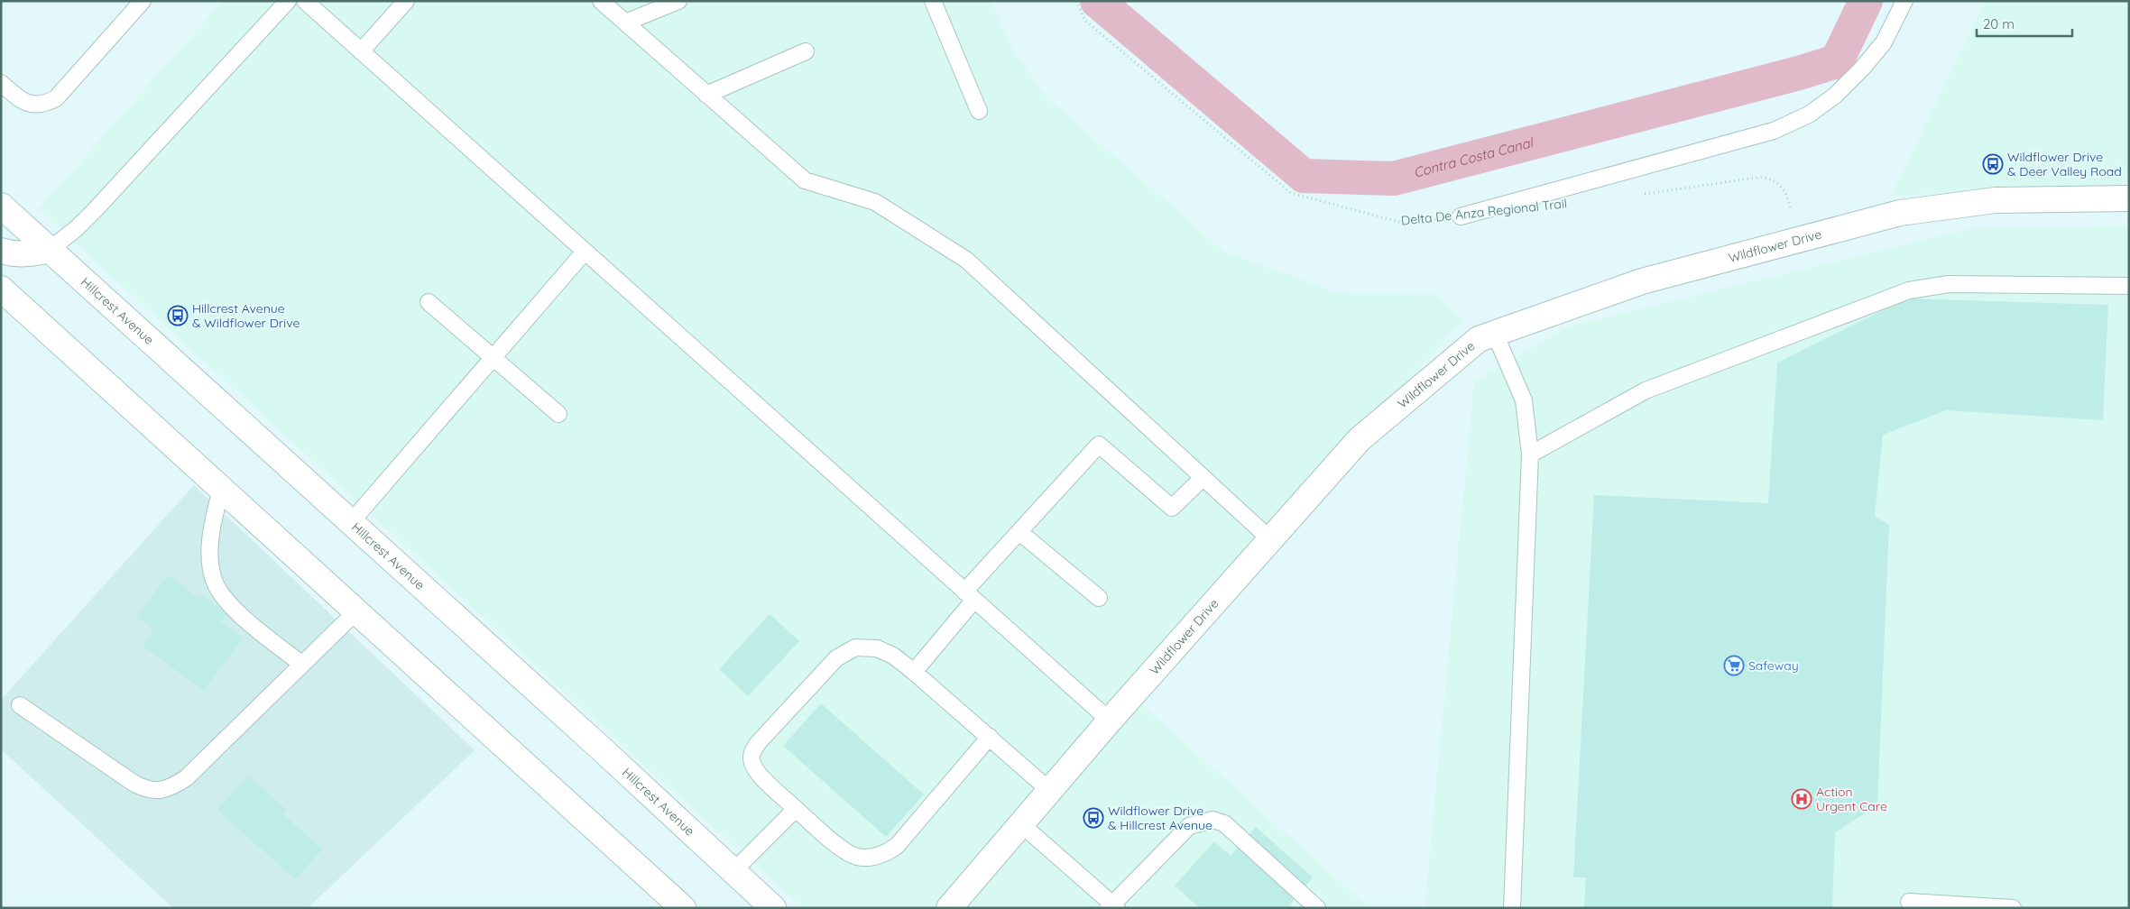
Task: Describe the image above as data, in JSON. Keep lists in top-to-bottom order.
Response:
{
  "streets": {
    "main road": ["Wildflower Drive", "Hillcrest Avenue"],
    "path": ["Delta De Anza Regional Trail"]
  },
  "water": ["Contra Costa Canal"],
  "places": {
    "bus stop": ["Wildflower Drive & Deer Valley Road", "Hillcrest Avenue & Wildflower Drive", "Wildflower Drive & Hillcrest Avenue"],
    "supermarket": ["Safeway"],
    "hospital": ["Action Urgent Care"]
  },
  "scale_bar": "20 m"
}
